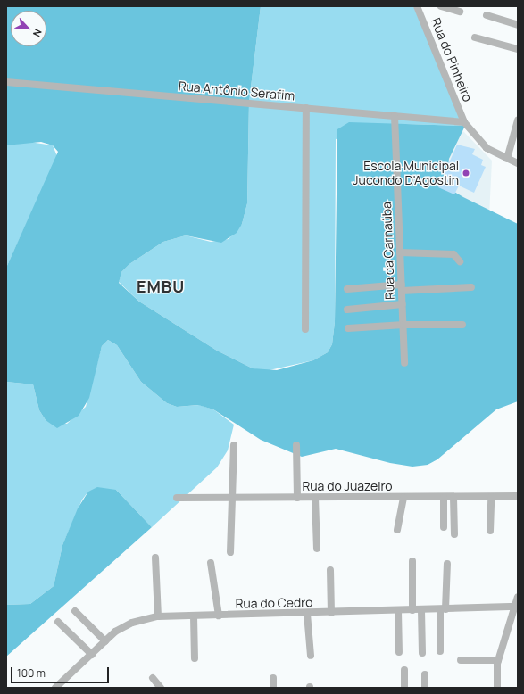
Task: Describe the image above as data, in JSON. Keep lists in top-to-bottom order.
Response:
{
  "streets": {
    "street": [
      "Rua do Pinheiro",
      "Rua Antônio Serafim",
      "Rua da Carnaúba",
      "Rua do Juazeiro",
      "Rua do Cedro"
    ]
  },
  "crossings": [
    ["Rua do Pinheiro", "Rua Antônio Serafim"],
    ["Rua Antônio Serafim", "Rua da Carnaúba"]
  ],
  "districts": ["EMBU"],
  "places": ["Escola Municipal Jucondo D'Agostin"],
  "scale_bar": "100 m",
  "north": "bottom right"
}
